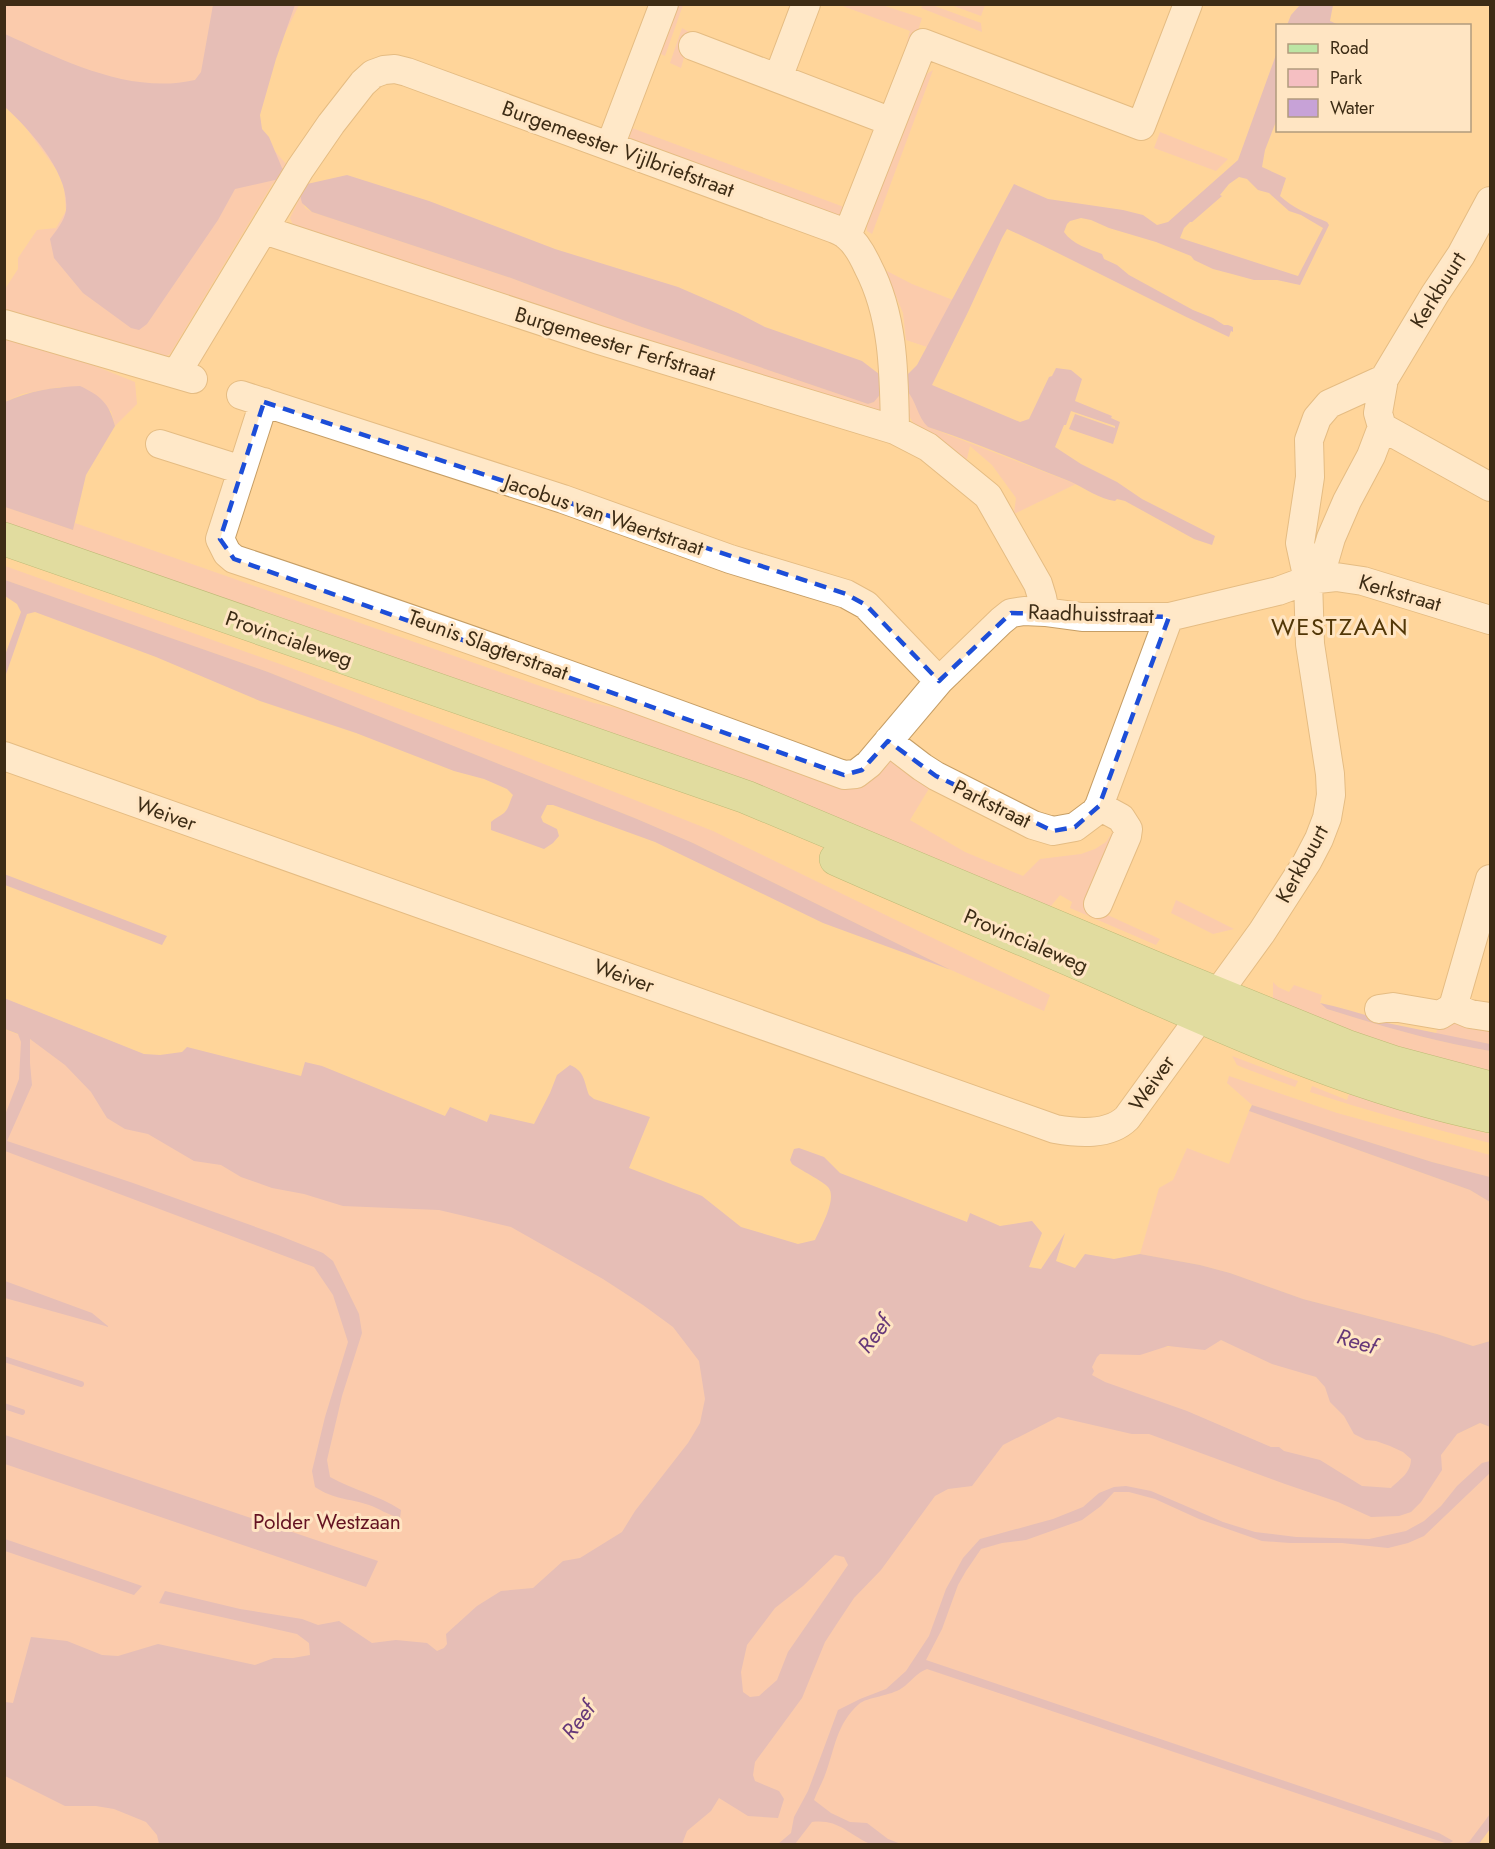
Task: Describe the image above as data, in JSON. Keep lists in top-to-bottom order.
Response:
{
  "streets": {
    "main road": ["Provincialeweg"],
    "street": [
      "Burgemeester Vijlbriefstraat",
      "Kerkbuurt",
      "Burgemeester Ferfstraat",
      "Jacobus van Waertstraat",
      "Kerkstraat",
      "Raadhuisstraat",
      "Teunis Slagterstraat",
      "Parkstraat",
      "Weiver"
    ]
  },
  "crossings": [
    ["Burgemeester Vijlbriefstraat", "Burgemeester Ferfstraat"],
    ["Kerkbuurt", "Kerkstraat"],
    ["Kerkbuurt", "Raadhuisstraat"],
    ["Kerkbuurt", "Provincialeweg"],
    ["Kerkbuurt", "Weiver"],
    ["Burgemeester Ferfstraat", "Raadhuisstraat"],
    ["Jacobus van Waertstraat", "Raadhuisstraat"],
    ["Jacobus van Waertstraat", "Teunis Slagterstraat"],
    ["Kerkstraat", "Raadhuisstraat"],
    ["Raadhuisstraat", "Teunis Slagterstraat"],
    ["Raadhuisstraat", "Parkstraat"],
    ["Provincialeweg", "Weiver"],
    ["Teunis Slagterstraat", "Parkstraat"]
  ],
  "districts": ["WESTZAAN"],
  "water": ["Reef"],
  "parks": ["Polder Westzaan"],
  "legend": ["Road", "Park", "Water"]
}
